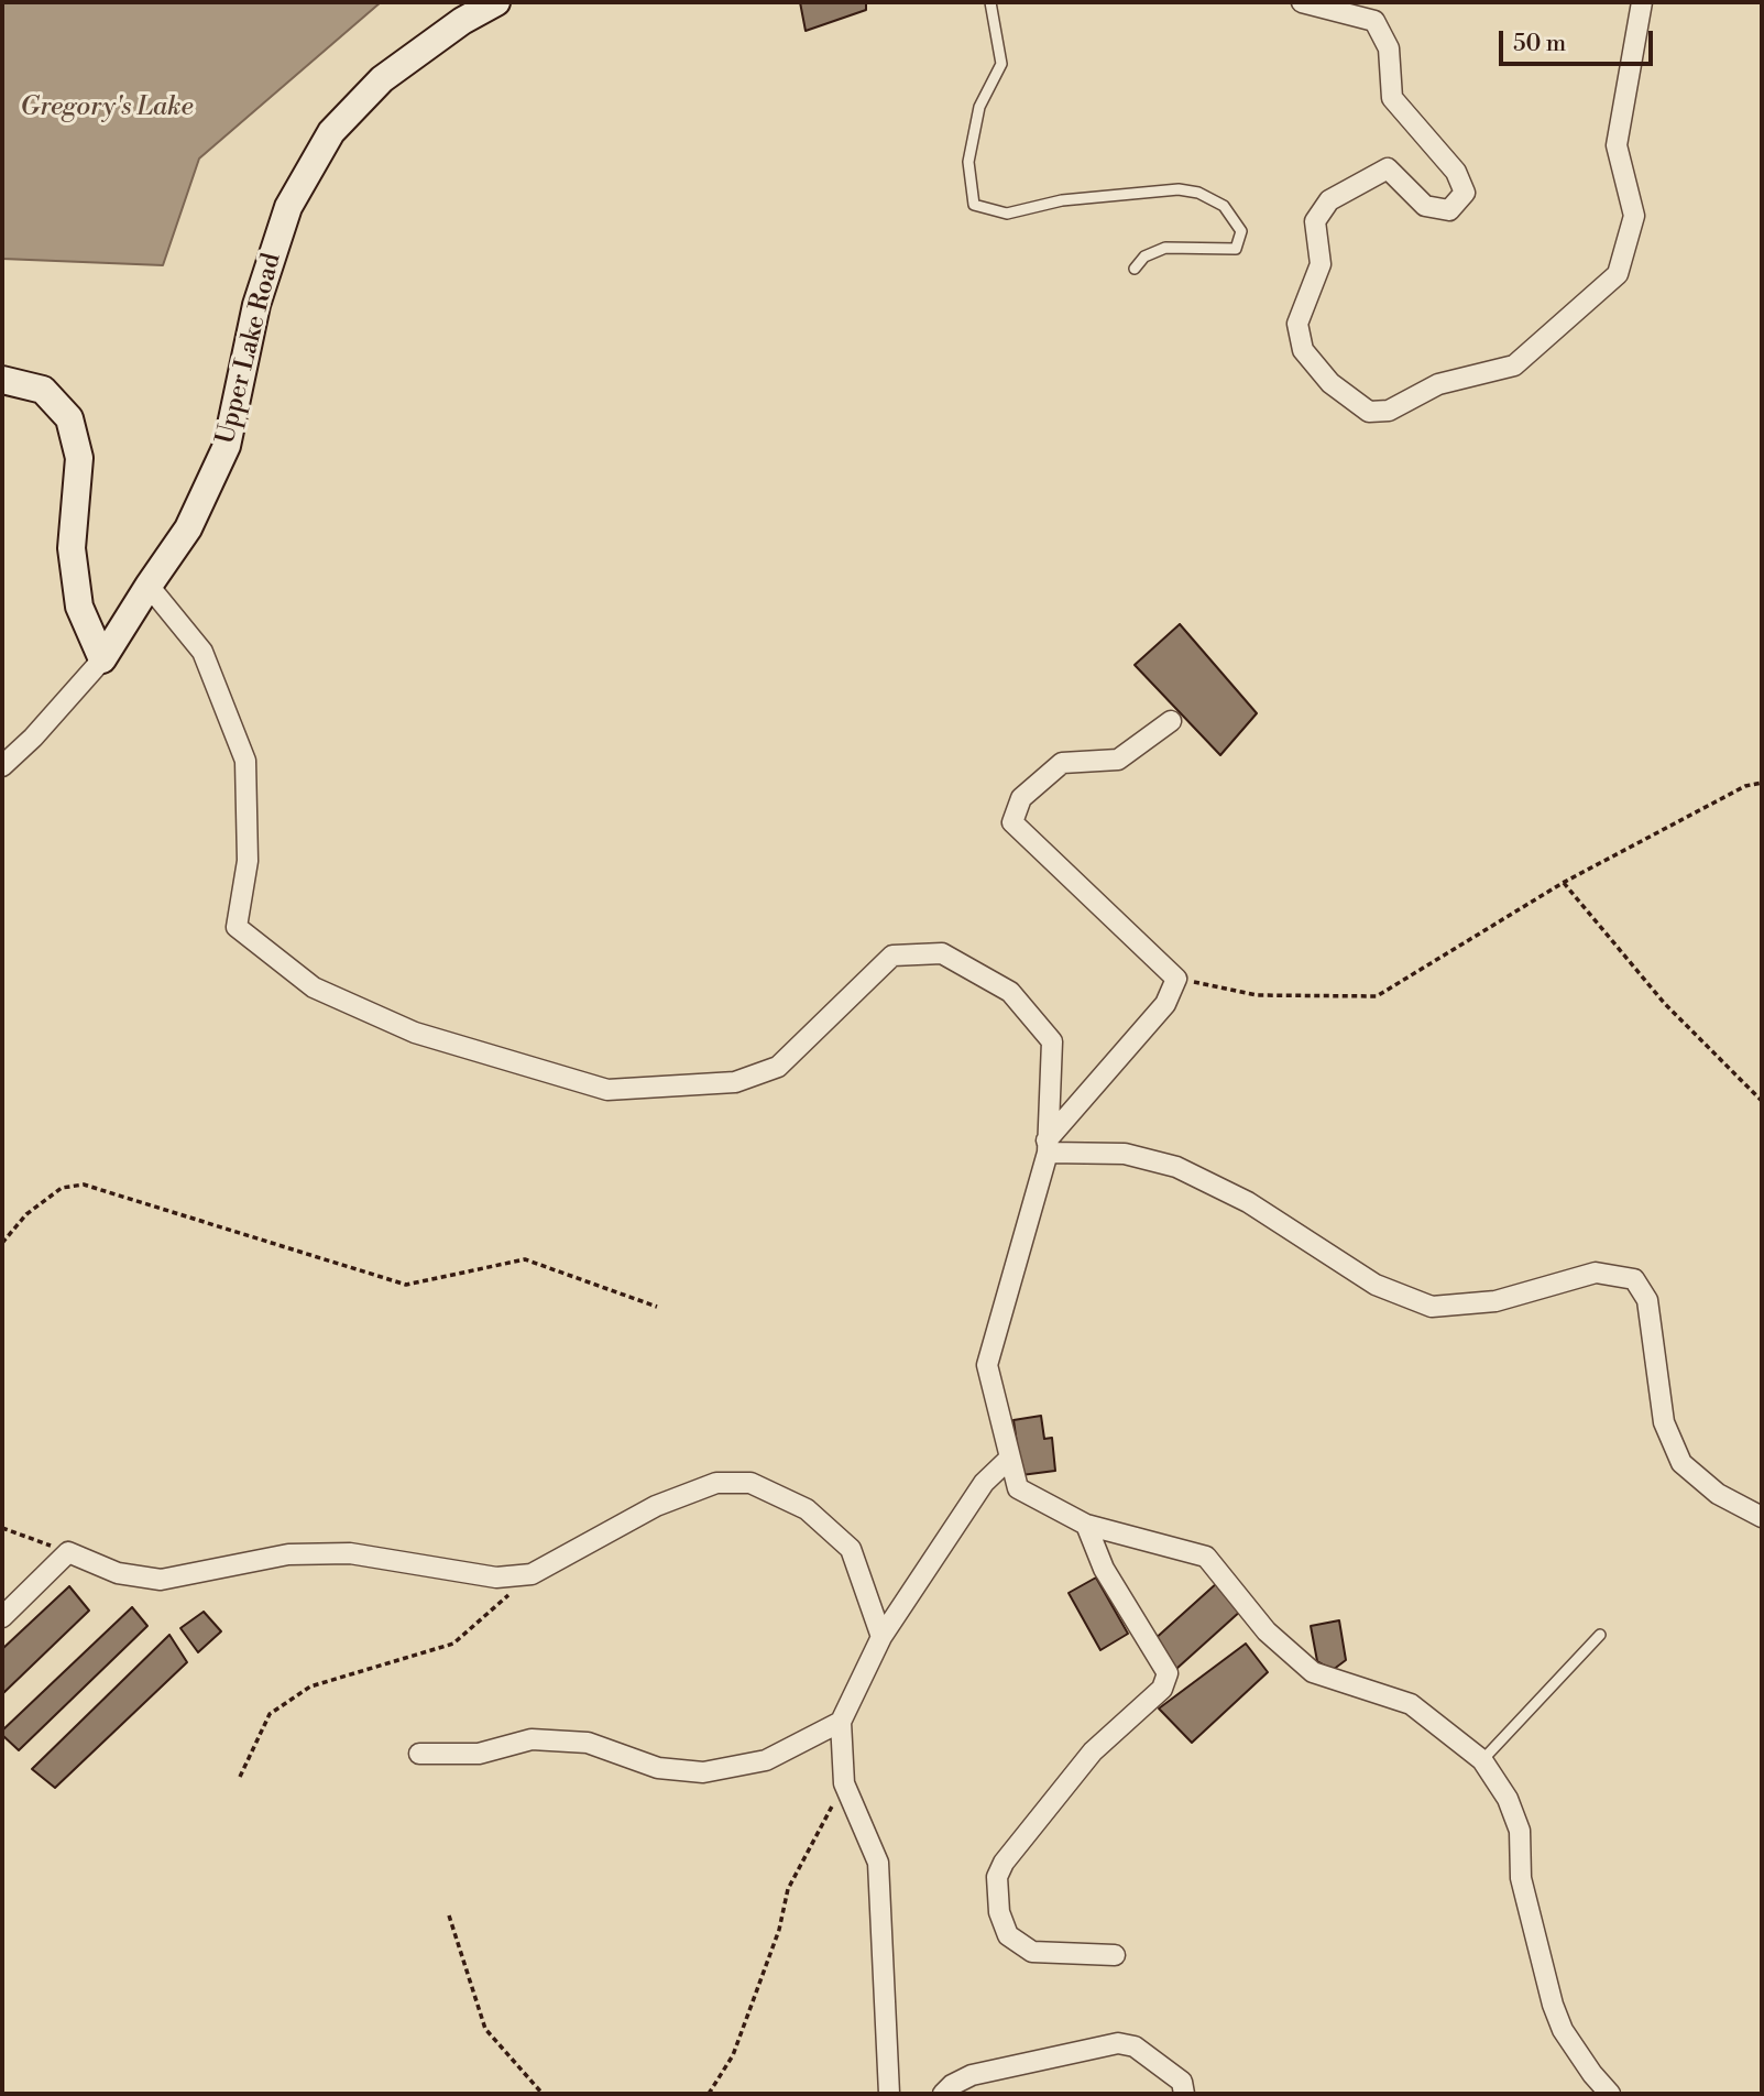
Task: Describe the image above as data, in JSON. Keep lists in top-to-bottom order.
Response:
{
  "streets": {
    "street": ["Upper Lake Road"]
  },
  "water": ["Gregory's Lake"],
  "scale_bar": "50 m"
}
